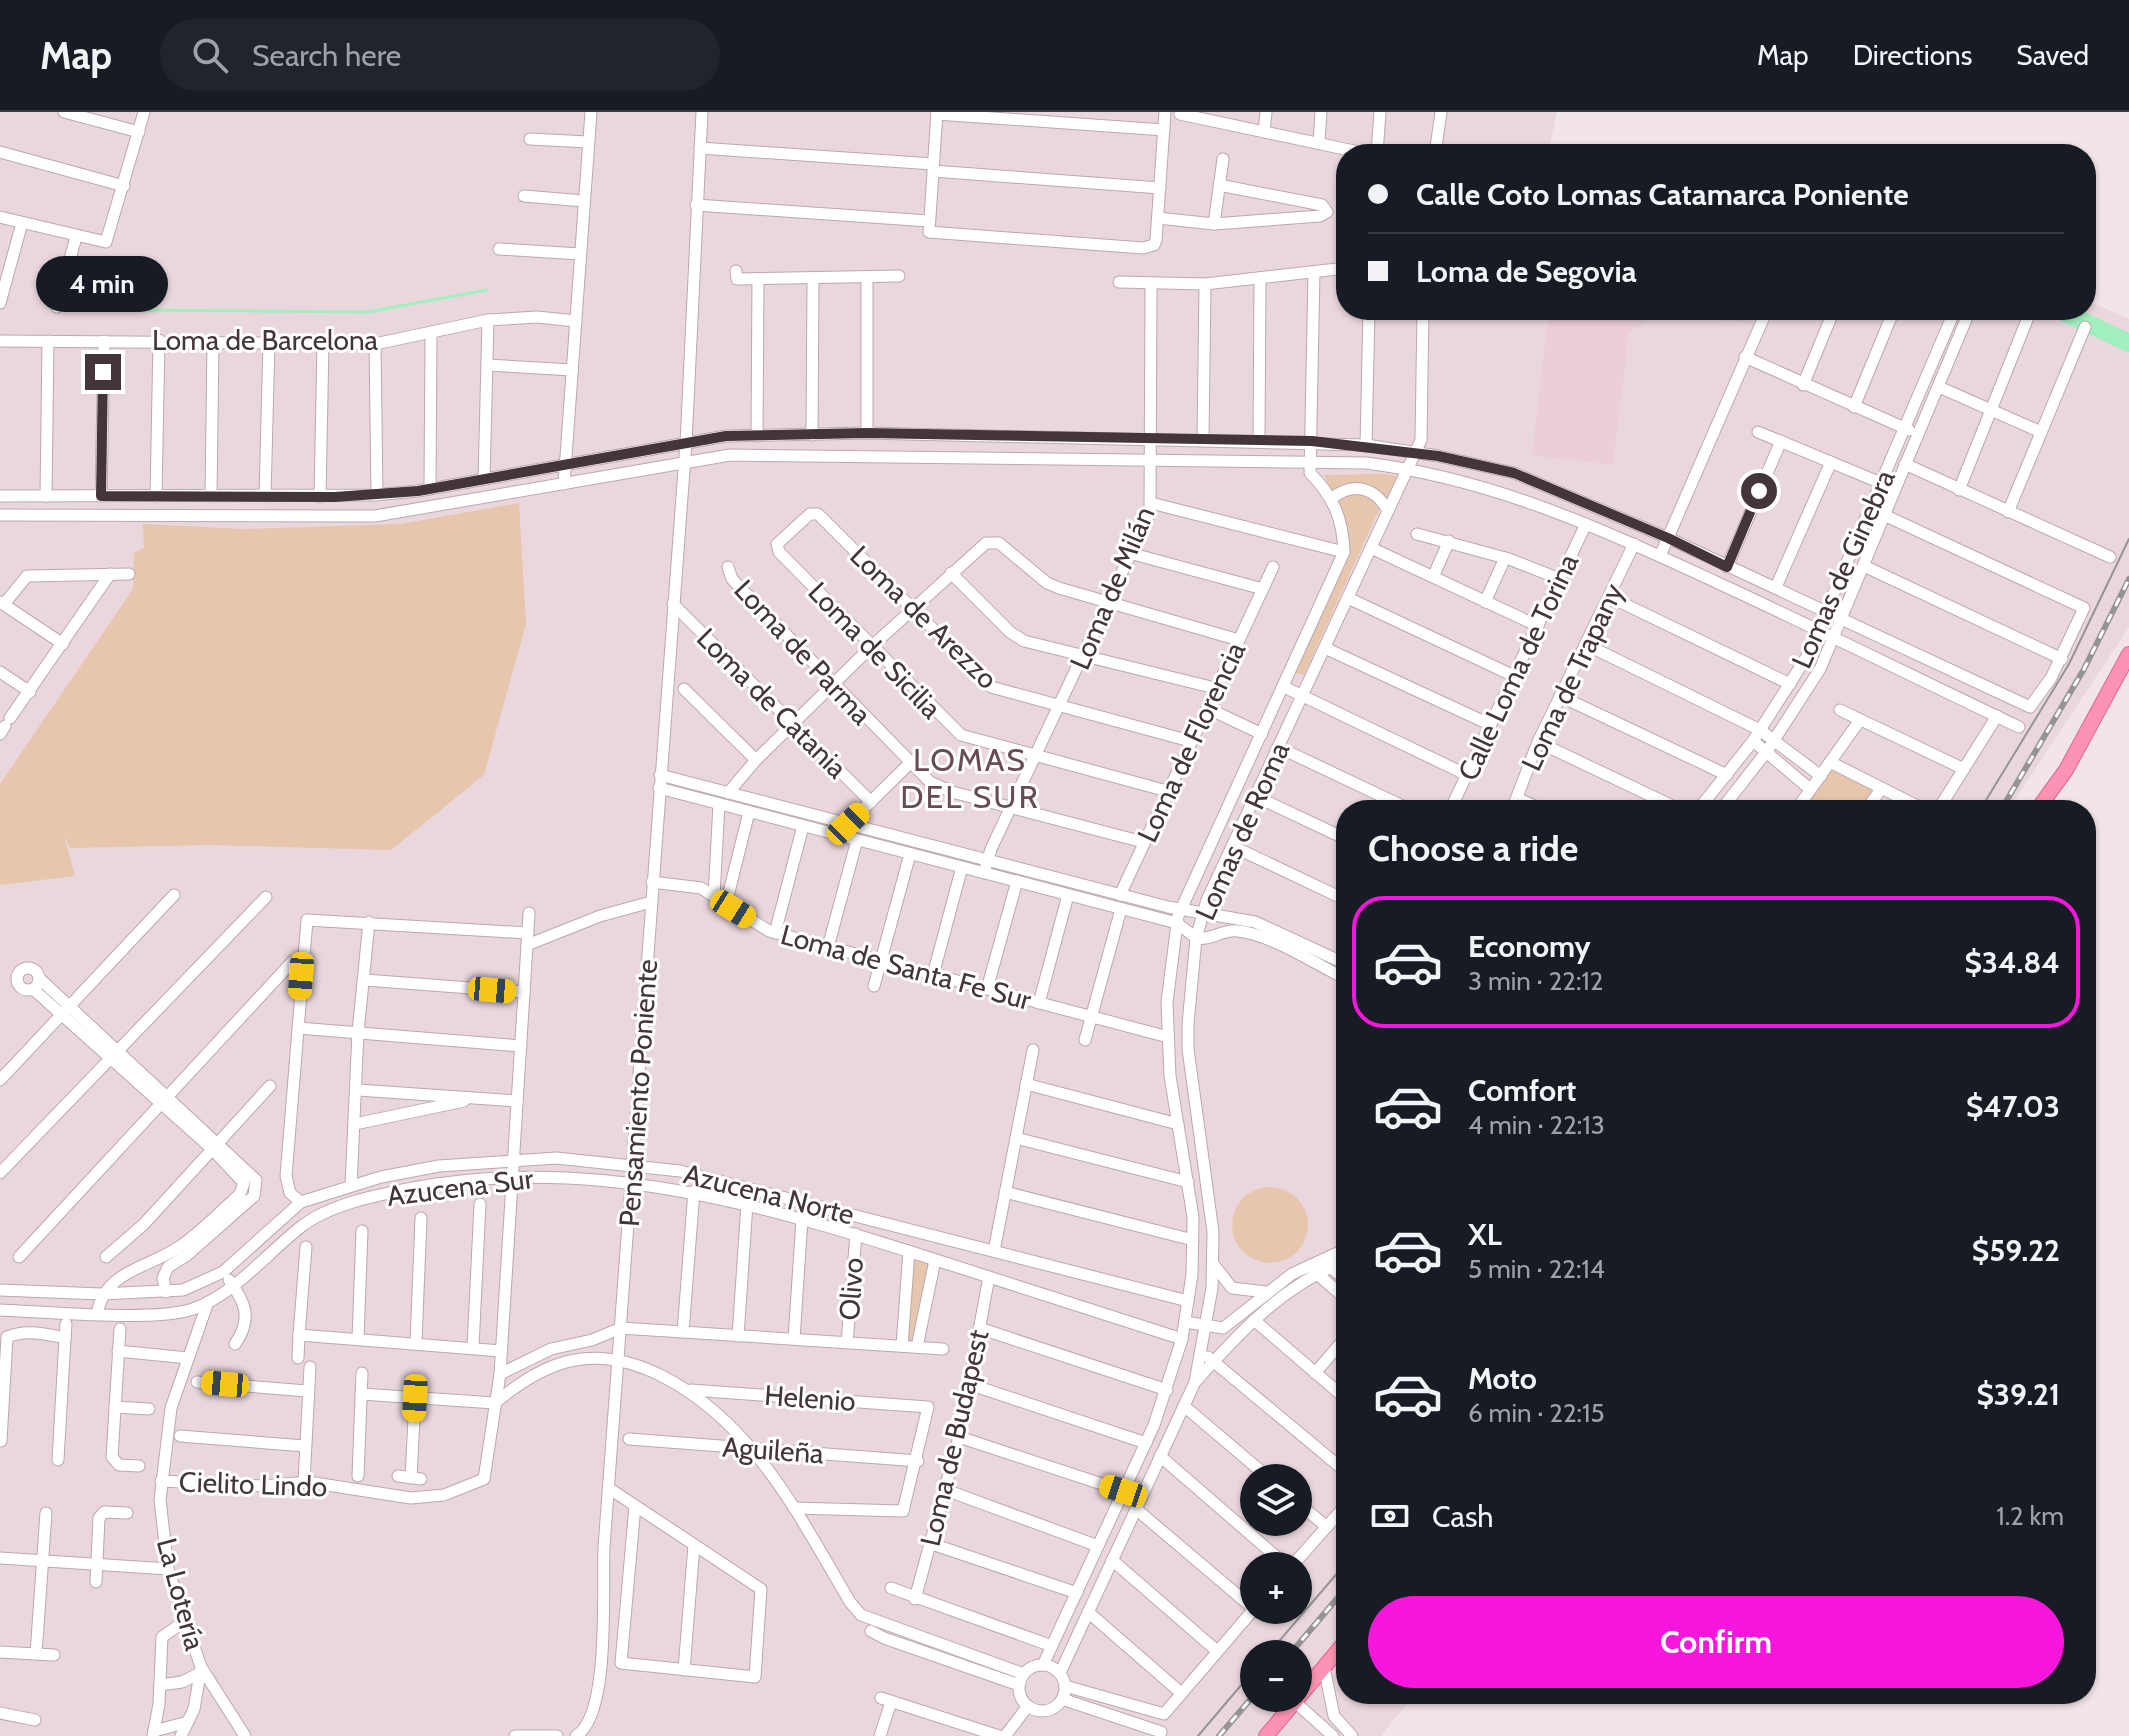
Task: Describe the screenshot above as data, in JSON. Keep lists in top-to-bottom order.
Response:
{
  "streets": {
    "street": [
      "Loma de Barcelona",
      "Lomas de Ginebra",
      "Loma de Milán",
      "Loma de Arezzo",
      "Loma de Sicilia",
      "Loma de Parma",
      "Calle Loma de Torina",
      "Loma de Trapany",
      "Loma de Catania",
      "Loma de Florencia",
      "Lomas de Roma",
      "Loma de Santa Fe Sur",
      "Pensamiento Poniente",
      "Azucena Sur",
      "Azucena Norte",
      "Olivo",
      "Helenio",
      "Loma de Budapest",
      "Aguileña",
      "Cielito Lindo",
      "La Lotería"
    ]
  },
  "crossings": [
    ["Loma de Milán", "Loma de Arezzo"],
    ["Loma de Milán", "Loma de Sicilia"],
    ["Loma de Milán", "Loma de Parma"],
    ["Loma de Arezzo", "Loma de Sicilia"],
    ["Loma de Arezzo", "Loma de Florencia"],
    ["Loma de Sicilia", "Loma de Florencia"],
    ["Loma de Parma", "Loma de Florencia"],
    ["Loma de Catania", "Pensamiento Poniente"],
    ["Lomas de Roma", "Loma de Santa Fe Sur"],
    ["Lomas de Roma", "Azucena Sur"],
    ["Lomas de Roma", "Azucena Norte"],
    ["Loma de Santa Fe Sur", "Pensamiento Poniente"],
    ["Pensamiento Poniente", "Azucena Sur"],
    ["Pensamiento Poniente", "Azucena Norte"],
    ["Azucena Sur", "Olivo"],
    ["Azucena Sur", "Loma de Budapest"],
    ["Azucena Sur", "La Lotería"],
    ["Helenio", "Aguileña"],
    ["Cielito Lindo", "La Lotería"]
  ],
  "districts": ["LOMAS DEL SUR"],
  "page": {
    "header": "Map",
    "search": "Search here",
    "nav": ["Map", "Directions", "Saved"],
    "banner": ["Calle Coto Lomas Catamarca Poniente", "Loma de Segovia"],
    "bubble": "4 min",
    "heading": "Choose a ride",
    "list": [
      {
        "name": "Economy",
        "note": "3 min · 22:12",
        "value": "$34.84"
      },
      {
        "name": "Comfort",
        "note": "4 min · 22:13",
        "value": "$47.03"
      },
      {
        "name": "XL",
        "note": "5 min · 22:14",
        "value": "$59.22"
      },
      {
        "name": "Moto",
        "note": "6 min · 22:15",
        "value": "$39.21"
      }
    ],
    "map_buttons": ["+", "−"],
    "pay": ["Cash", "1.2 km"],
    "buttons": "Confirm"
  }
}
